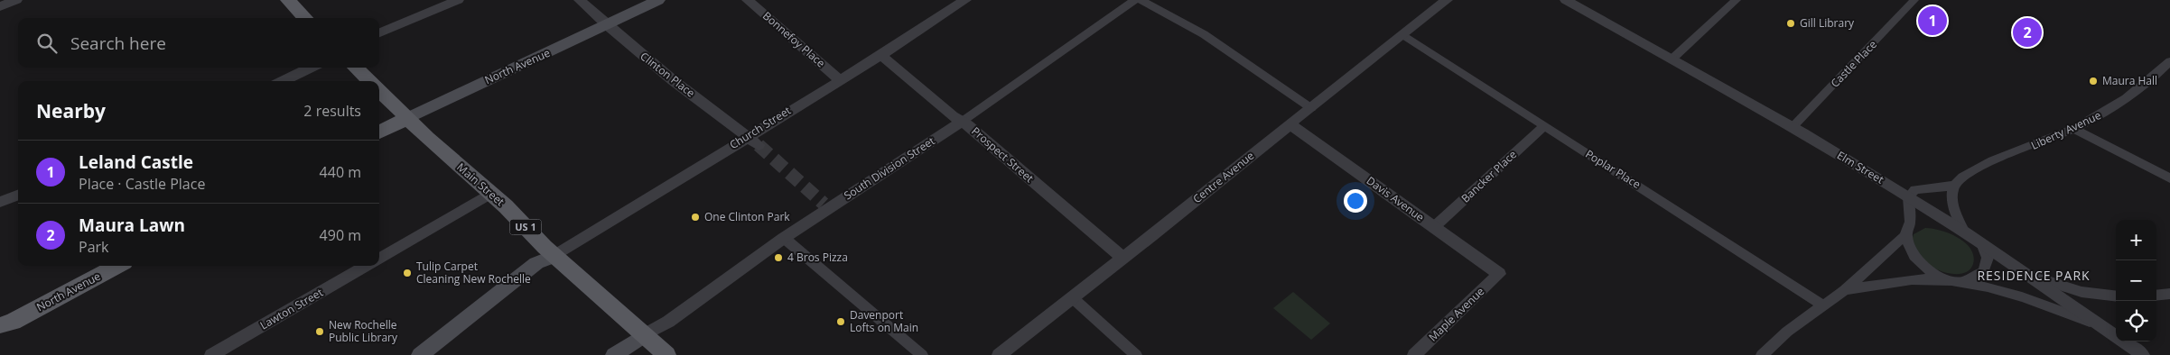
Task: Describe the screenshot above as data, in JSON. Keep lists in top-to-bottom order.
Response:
{
  "streets": {
    "main road": ["North Avenue", "Main Street", "US 1"],
    "street": [
      "Bonnefoy Place",
      "Castle Place",
      "Clinton Place",
      "Church Street",
      "Liberty Avenue",
      "Prospect Street",
      "Elm Street",
      "South Division Street",
      "Poplar Place",
      "Bancker Place",
      "Centre Avenue",
      "Davis Avenue",
      "Lawton Street",
      "Maple Avenue"
    ]
  },
  "crossings": [
    ["Bonnefoy Place", "Church Street"],
    ["Castle Place", "Elm Street"],
    ["North Avenue", "Clinton Place"],
    ["North Avenue", "Main Street"],
    ["Clinton Place", "Church Street"],
    ["Church Street", "Prospect Street"],
    ["Church Street", "Main Street"],
    ["Prospect Street", "South Division Street"],
    ["Prospect Street", "Centre Avenue"],
    ["South Division Street", "Main Street"],
    ["Poplar Place", "Bancker Place"],
    ["Poplar Place", "Centre Avenue"],
    ["Bancker Place", "Davis Avenue"],
    ["Centre Avenue", "Davis Avenue"],
    ["Main Street", "Lawton Street"],
    ["Davis Avenue", "Maple Avenue"]
  ],
  "districts": ["RESIDENCE PARK"],
  "places": [
    "Gill Library",
    "Maura Hall",
    "One Clinton Park",
    "4 Bros Pizza",
    "Tulip Carpet Cleaning New Rochelle",
    "Davenport Lofts on Main",
    "New Rochelle Public Library"
  ],
  "page": {
    "pins": ["1", "2"],
    "search": "Search here",
    "heading": ["Nearby", "2 results"],
    "list": [
      {
        "mark": "1",
        "name": "Leland Castle",
        "note": "Place · Castle Place",
        "value": "440 m"
      },
      {
        "mark": "2",
        "name": "Maura Lawn",
        "note": "Park",
        "value": "490 m"
      }
    ],
    "map_buttons": ["+", "−"]
  }
}
